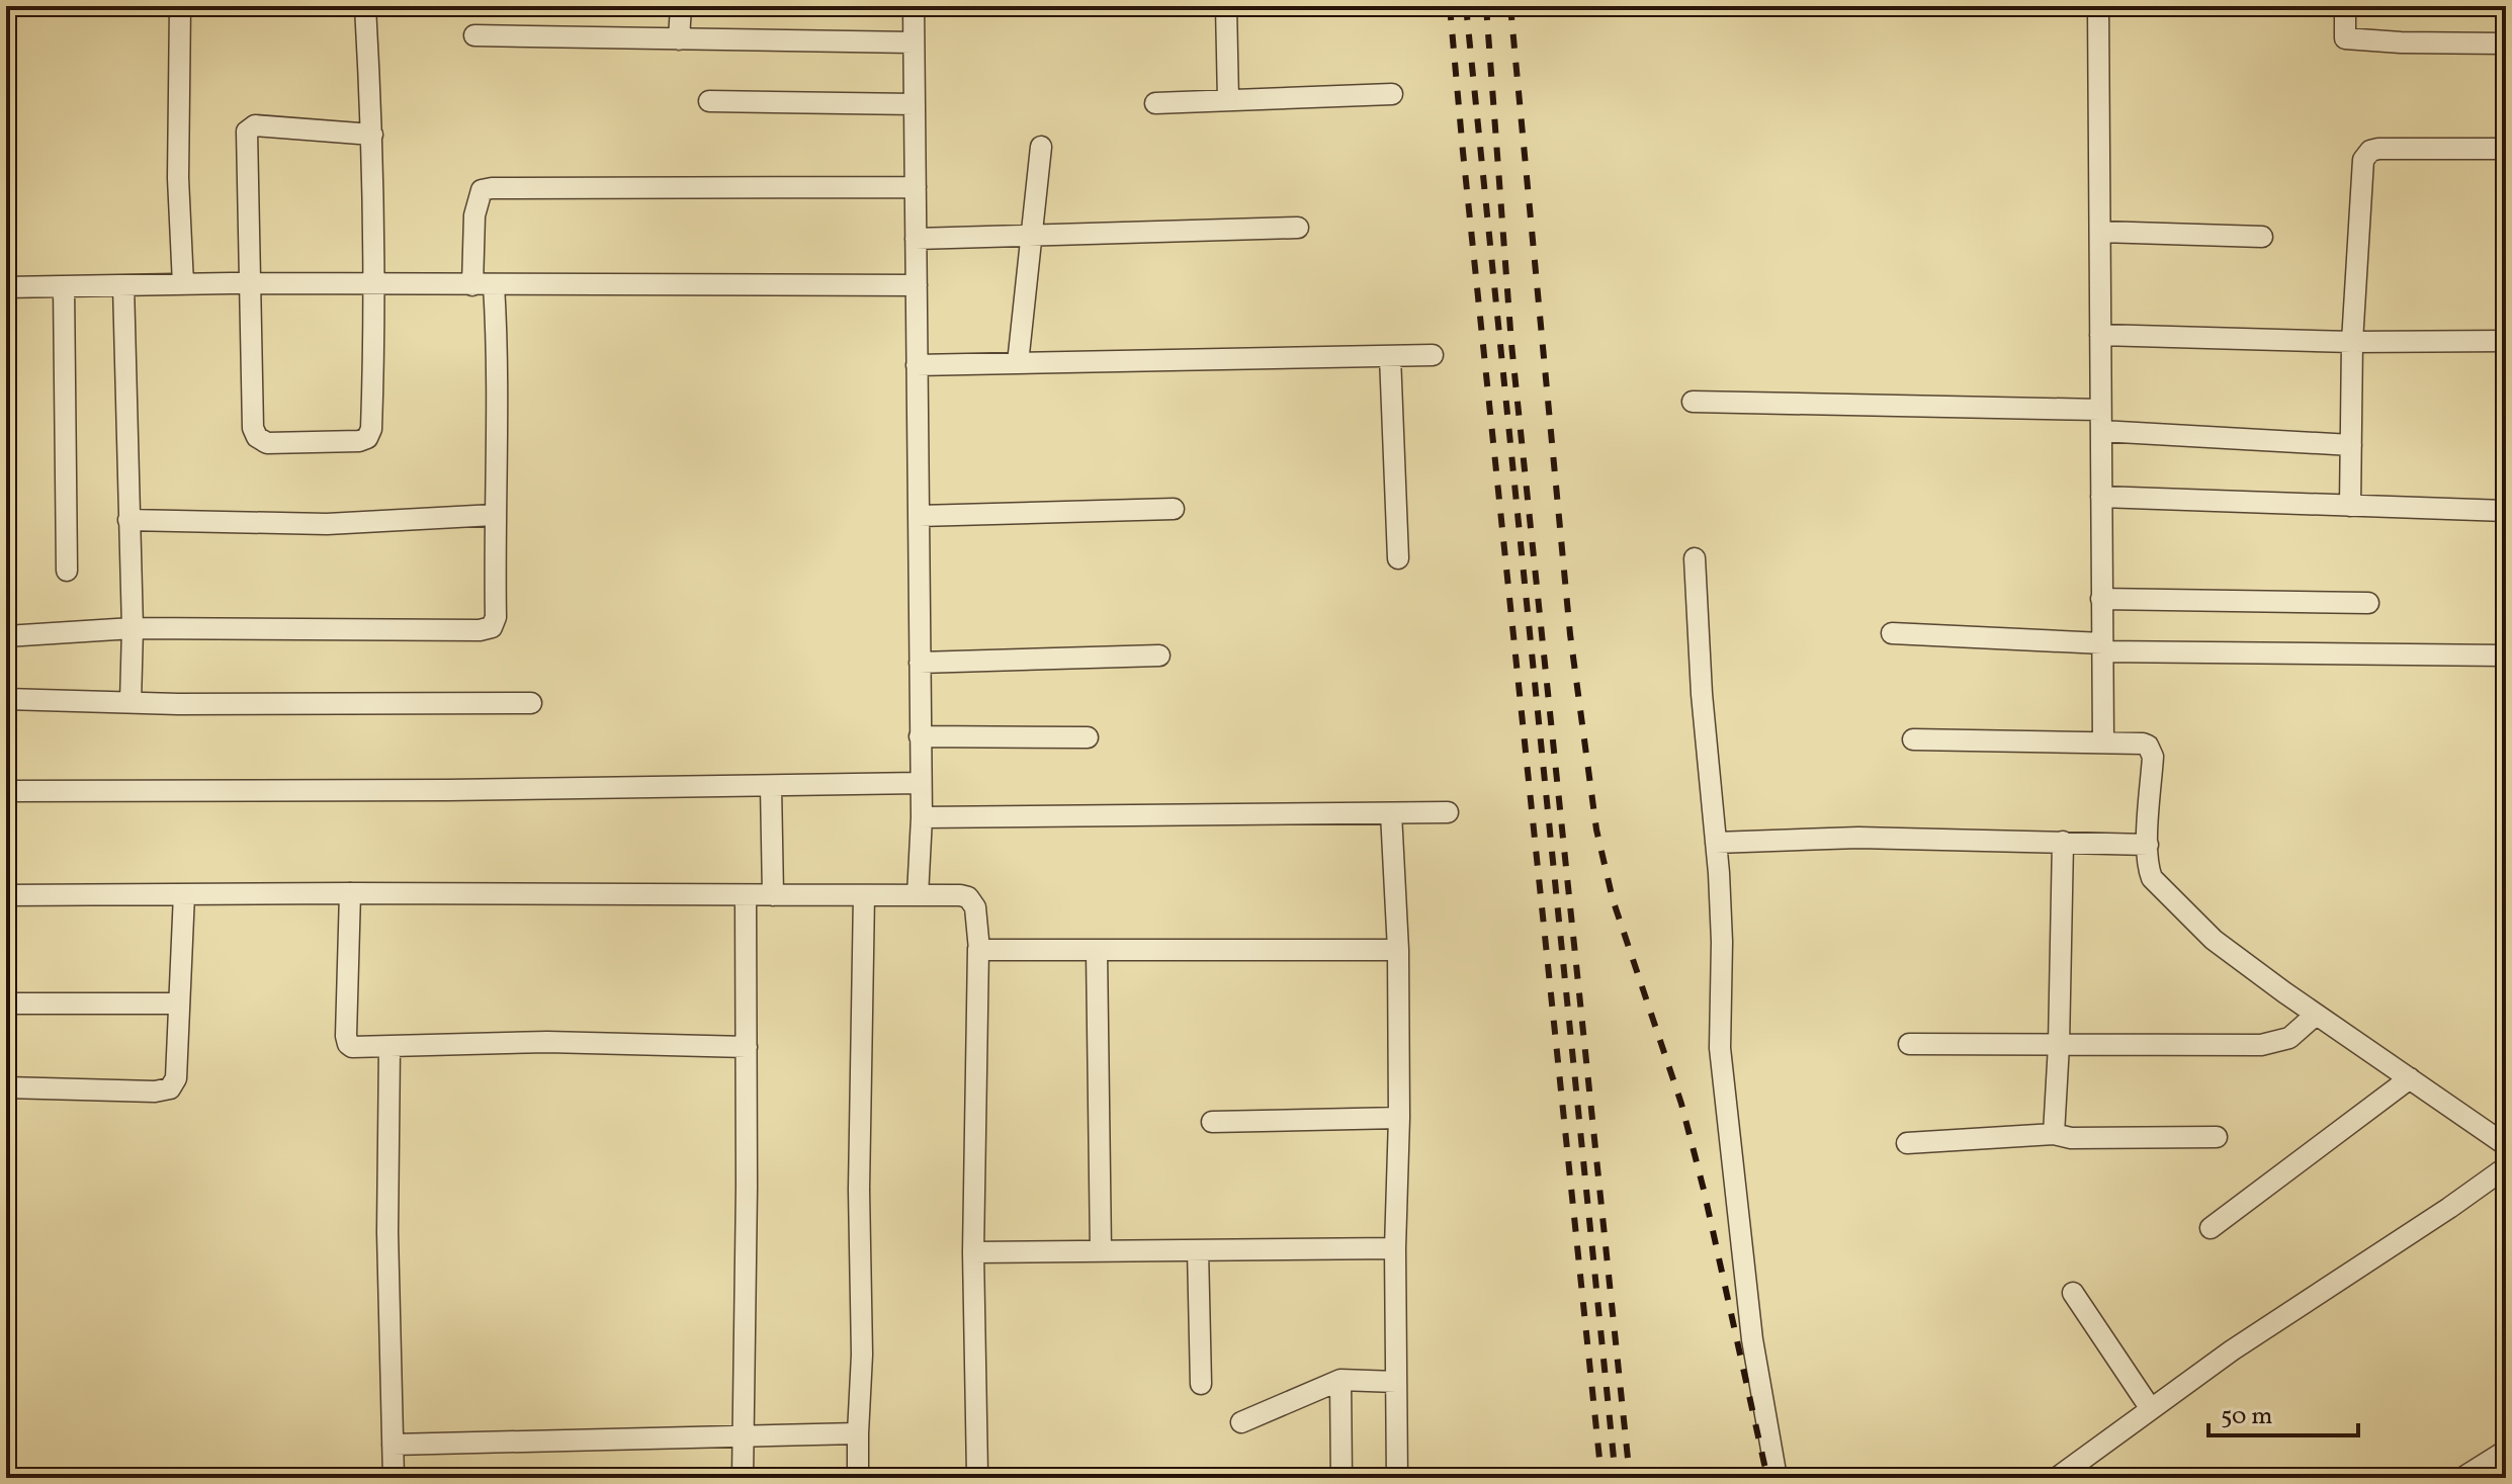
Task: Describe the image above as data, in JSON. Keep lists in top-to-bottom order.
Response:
{
  "scale_bar": "50 m"
}
